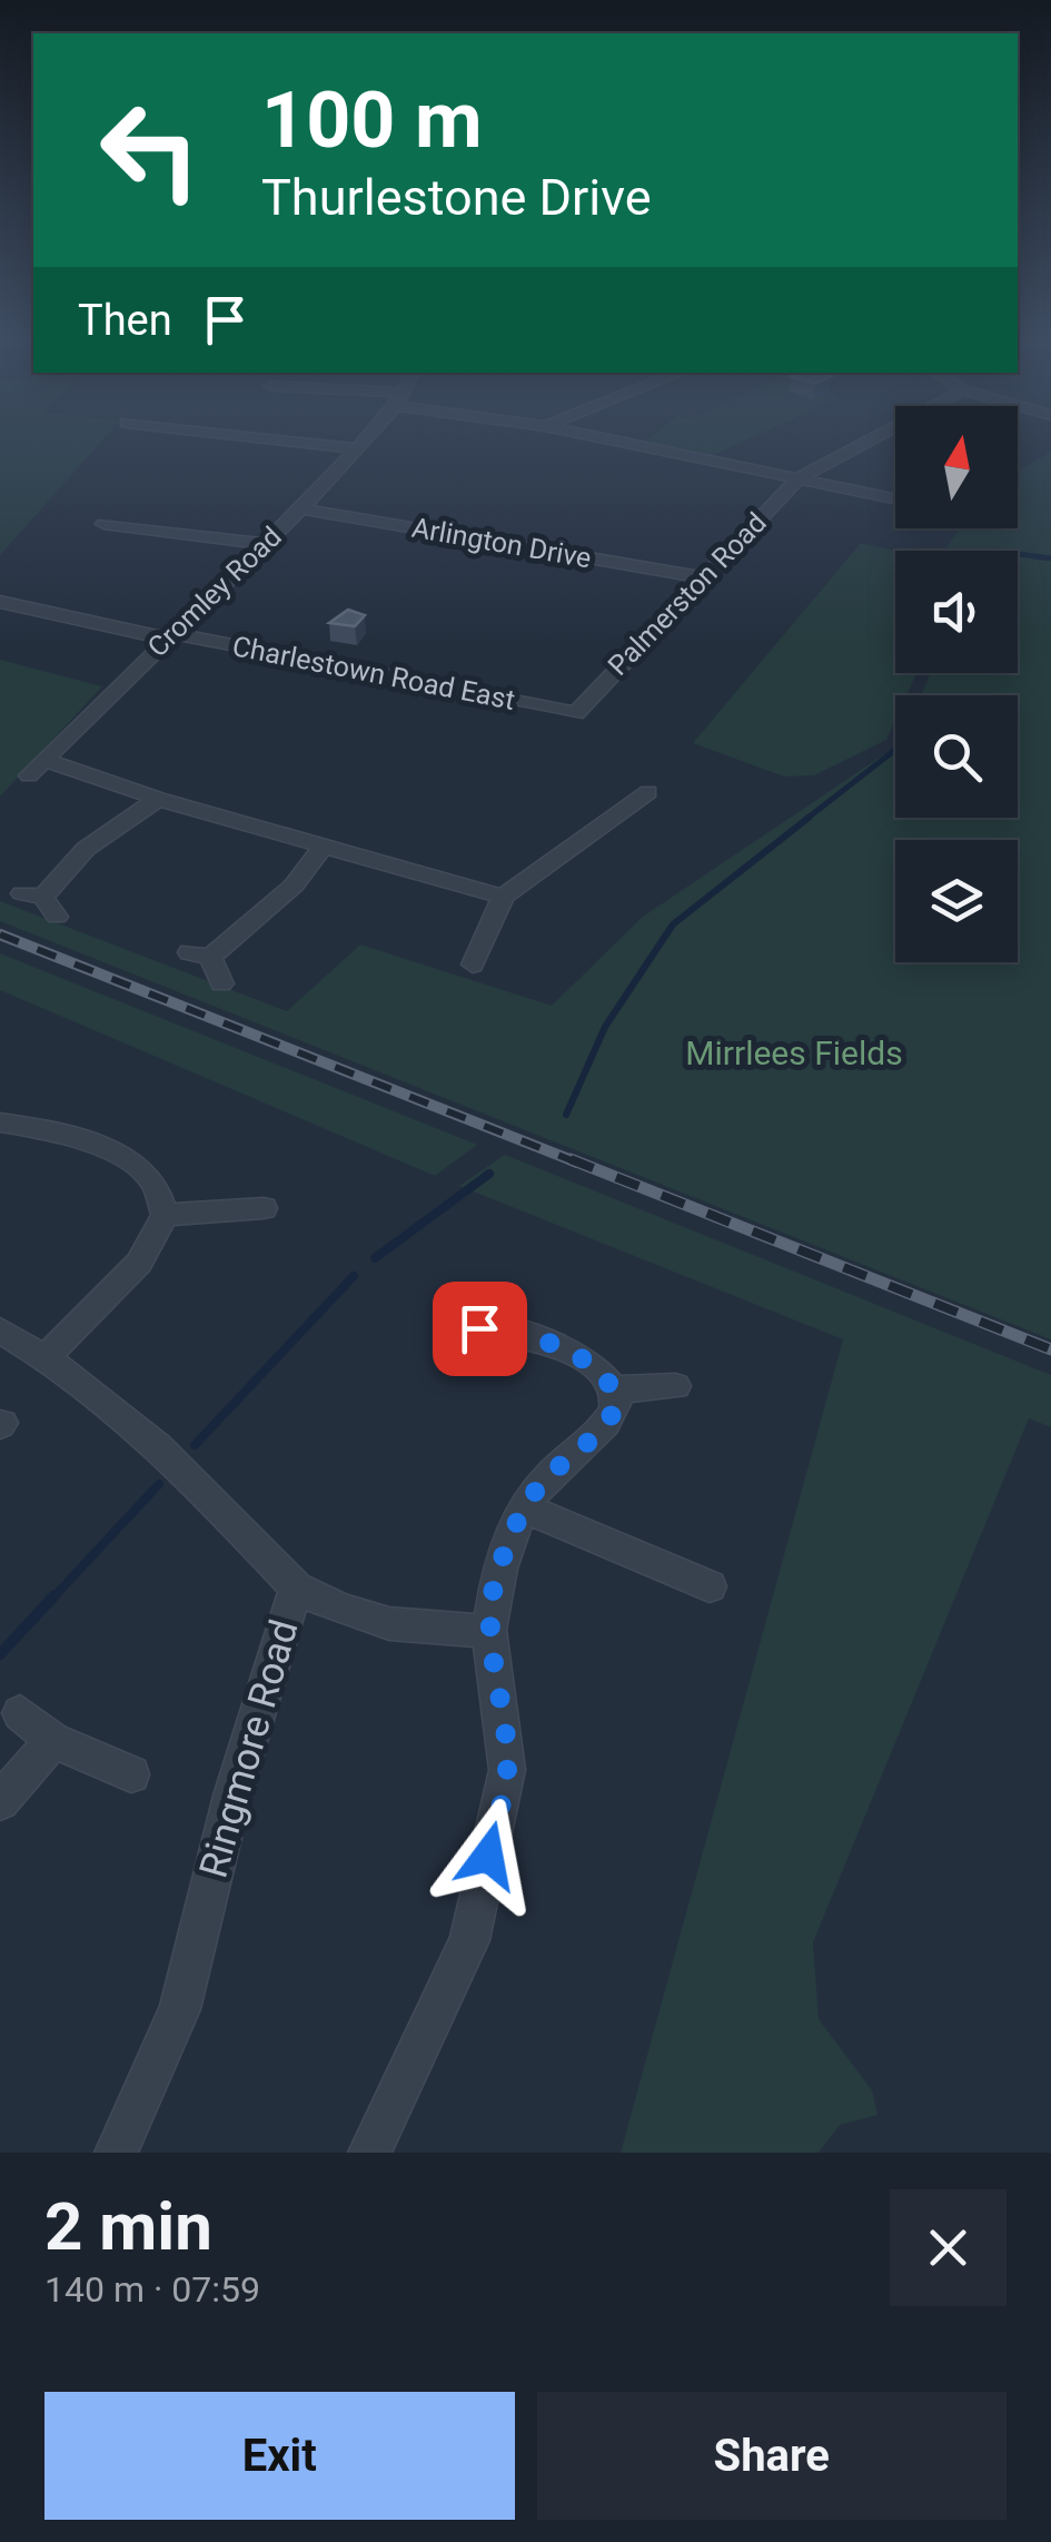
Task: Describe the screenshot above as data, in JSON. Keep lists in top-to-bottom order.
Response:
{
  "streets": {
    "street": [
      "Arlington Drive",
      "Cromley Road",
      "Palmerston Road",
      "Charlestown Road East",
      "Ringmore Road"
    ]
  },
  "crossings": [
    ["Arlington Drive", "Cromley Road"],
    ["Arlington Drive", "Palmerston Road"],
    ["Cromley Road", "Charlestown Road East"],
    ["Palmerston Road", "Charlestown Road East"]
  ],
  "parks": ["Mirrlees Fields"],
  "north": "top",
  "page": {
    "turn": ["100 m", "Thurlestone Drive"],
    "then": "Then",
    "heading": ["2 min", "140 m · 07:59"],
    "buttons": ["Exit", "Share"]
  }
}
